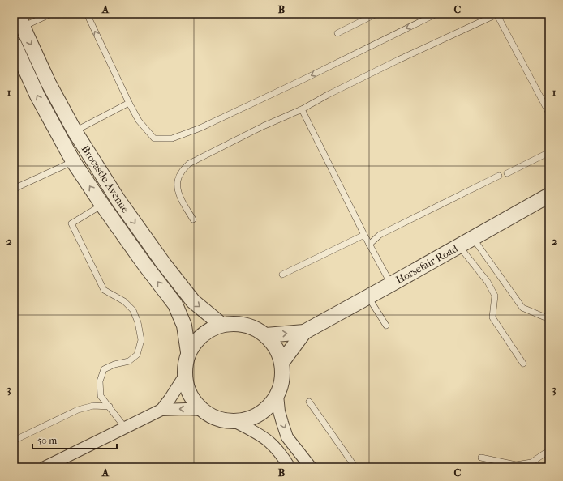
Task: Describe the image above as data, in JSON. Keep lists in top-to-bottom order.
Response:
{
  "streets": {
    "street": ["Brocastle Avenue", "Horsefair Road"]
  },
  "crossings": [
    ["Brocastle Avenue", "Horsefair Road"]
  ],
  "scale_bar": "50 m",
  "grid": {
    "columns": ["A", "B", "C"],
    "rows": ["1", "2", "3"]
  }
}
